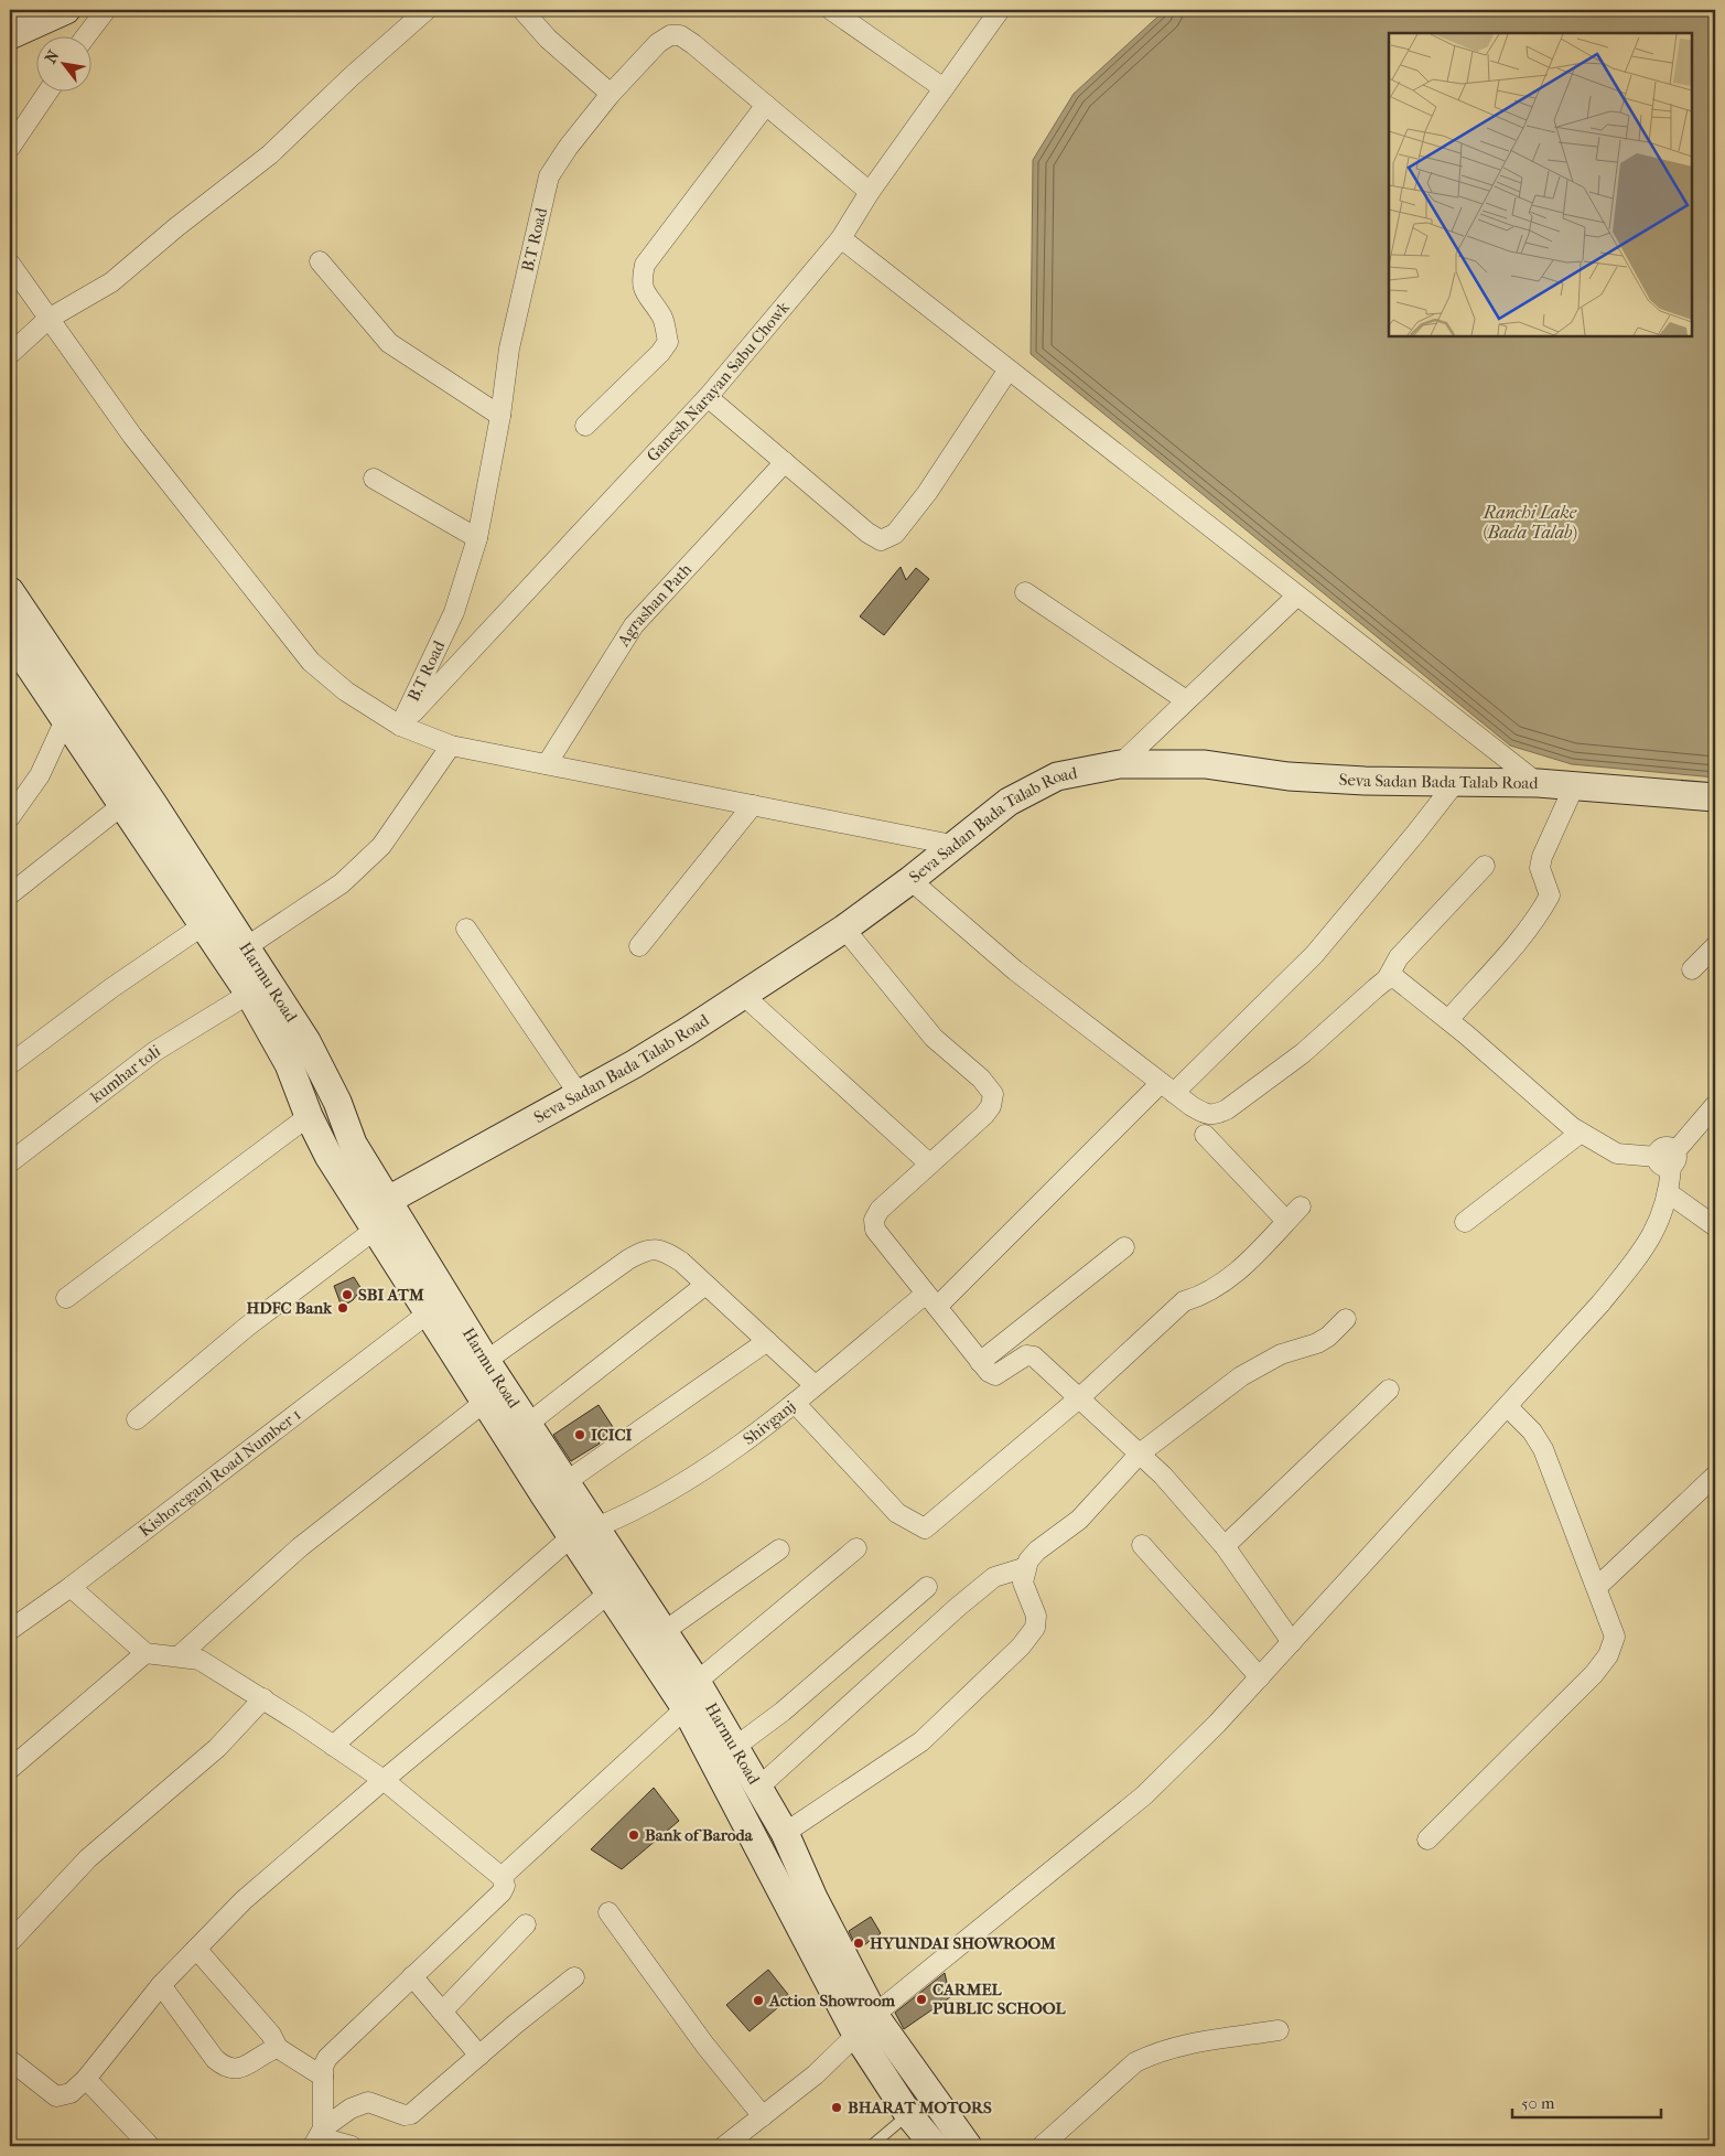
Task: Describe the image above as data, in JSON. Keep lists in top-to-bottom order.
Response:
{
  "streets": {
    "main road": ["Seva Sadan Bada Talab Road", "Harmu Road"],
    "street": [
      "B.T Road",
      "Ganesh Narayan Sabu Chowk",
      "Agrashan Path",
      "kumhar toli",
      "Shivganj",
      "Kishoreganj Road Number 1"
    ]
  },
  "crossings": [
    ["B.T Road", "Ganesh Narayan Sabu Chowk"],
    ["Seva Sadan Bada Talab Road", "Harmu Road"],
    ["Seva Sadan Bada Talab Road", "Shivganj"],
    ["Harmu Road", "kumhar toli"],
    ["Harmu Road", "Shivganj"],
    ["Harmu Road", "Kishoreganj Road Number 1"]
  ],
  "water": ["Ranchi Lake (Bada Talab)"],
  "places": [
    "SBI ATM",
    "HDFC Bank",
    "ICICI",
    "Bank of Baroda",
    "HYUNDAI SHOWROOM",
    "CARMEL PUBLIC SCHOOL",
    "Action Showroom",
    "BHARAT MOTORS"
  ],
  "scale_bar": "50 m",
  "north": "top left"
}
